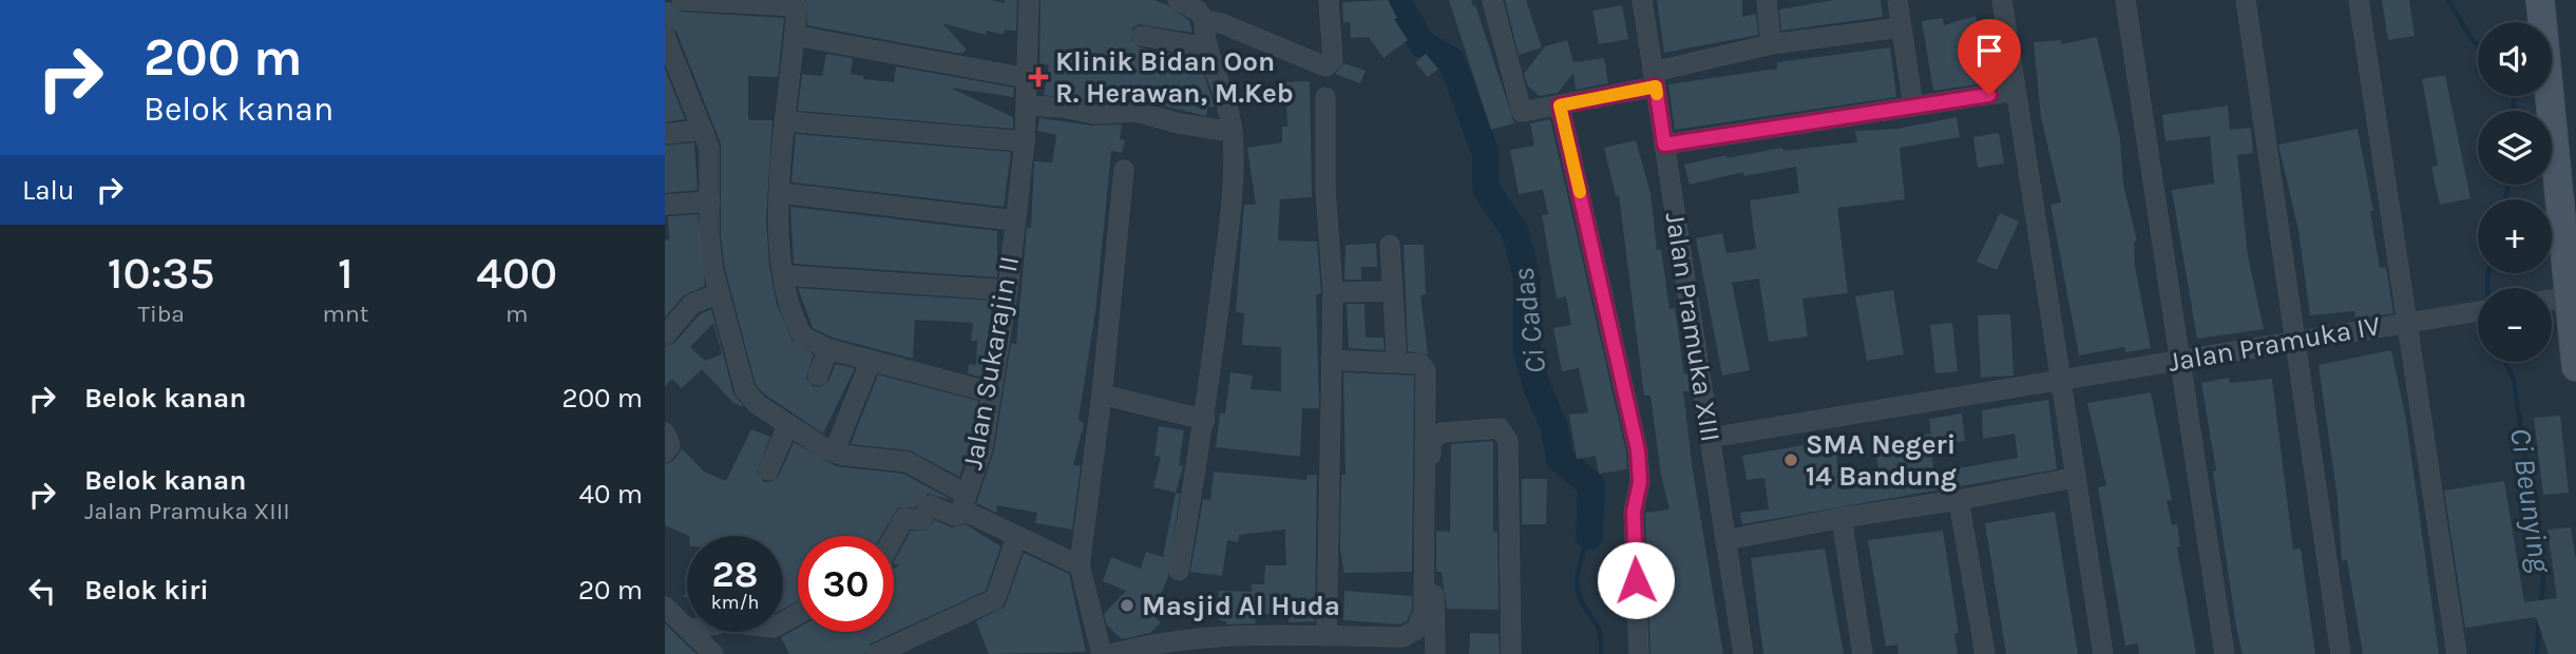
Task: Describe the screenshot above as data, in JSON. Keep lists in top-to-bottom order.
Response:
{
  "streets": {
    "street": ["Jalan Pramuka XIII", "Jalan Pramuka IV", "Jalan Sukarajin II"]
  },
  "crossings": [
    ["Jalan Pramuka XIII", "Jalan Pramuka IV"]
  ],
  "water": ["Ci Cadas", "Ci Beunying"],
  "places": {
    "health": ["Klinik Bidan Oon R. Herawan, M.Keb"],
    "other": ["SMA Negeri 14 Bandung", "Masjid Al Huda"]
  },
  "page": {
    "turn": ["200 m", "Belok kanan"],
    "map_buttons": ["+", "−"],
    "then": "Lalu",
    "eta": [
      "10:35",
      "Tiba",
      "1",
      "mnt",
      "400",
      "m"
    ],
    "list": [
      {
        "name": "Belok kanan",
        "value": "200 m"
      },
      {
        "name": "Belok kanan",
        "note": "Jalan Pramuka XIII",
        "value": "40 m"
      },
      {
        "name": "Belok kiri",
        "value": "20 m"
      }
    ],
    "speed": "28 km/h",
    "limit": "30"
  }
}
